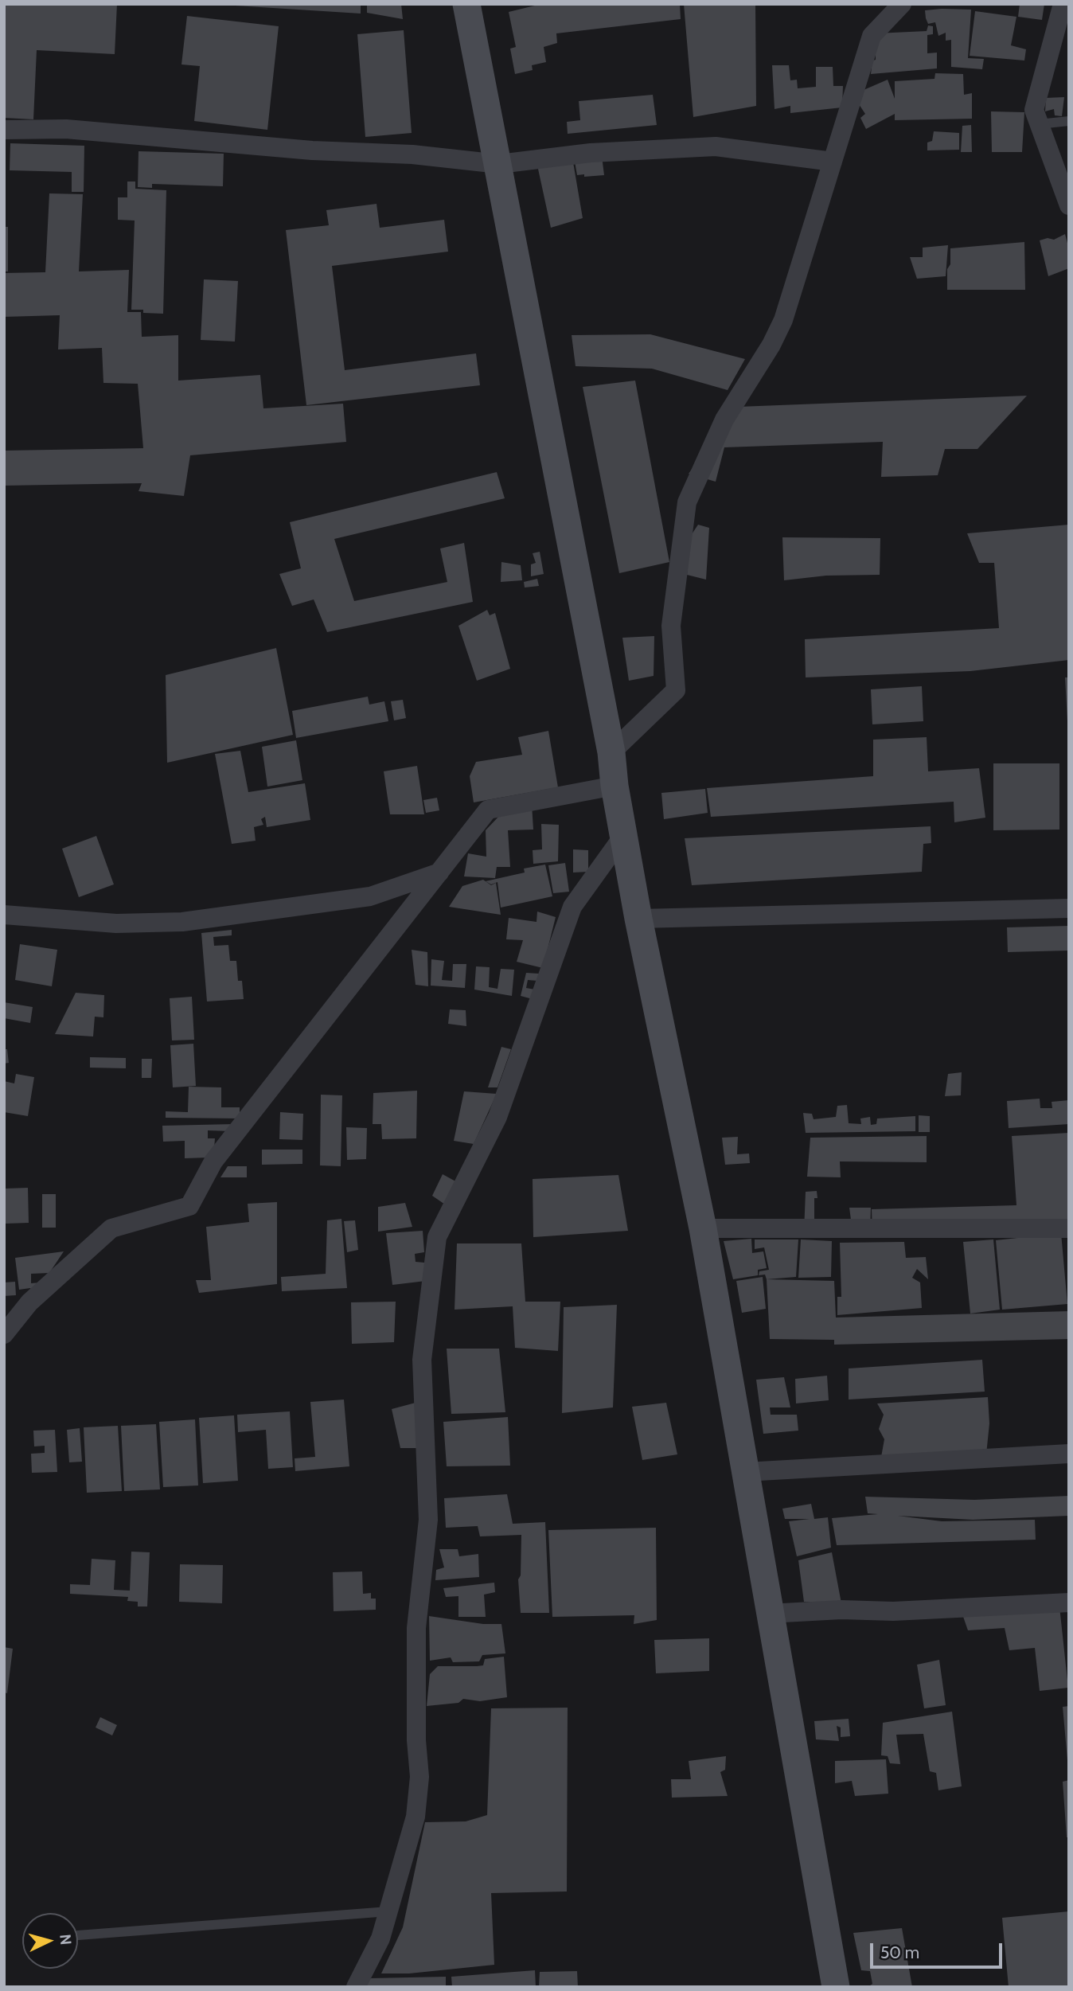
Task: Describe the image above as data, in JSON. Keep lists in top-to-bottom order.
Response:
{
  "scale_bar": "50 m",
  "north": "right"
}
